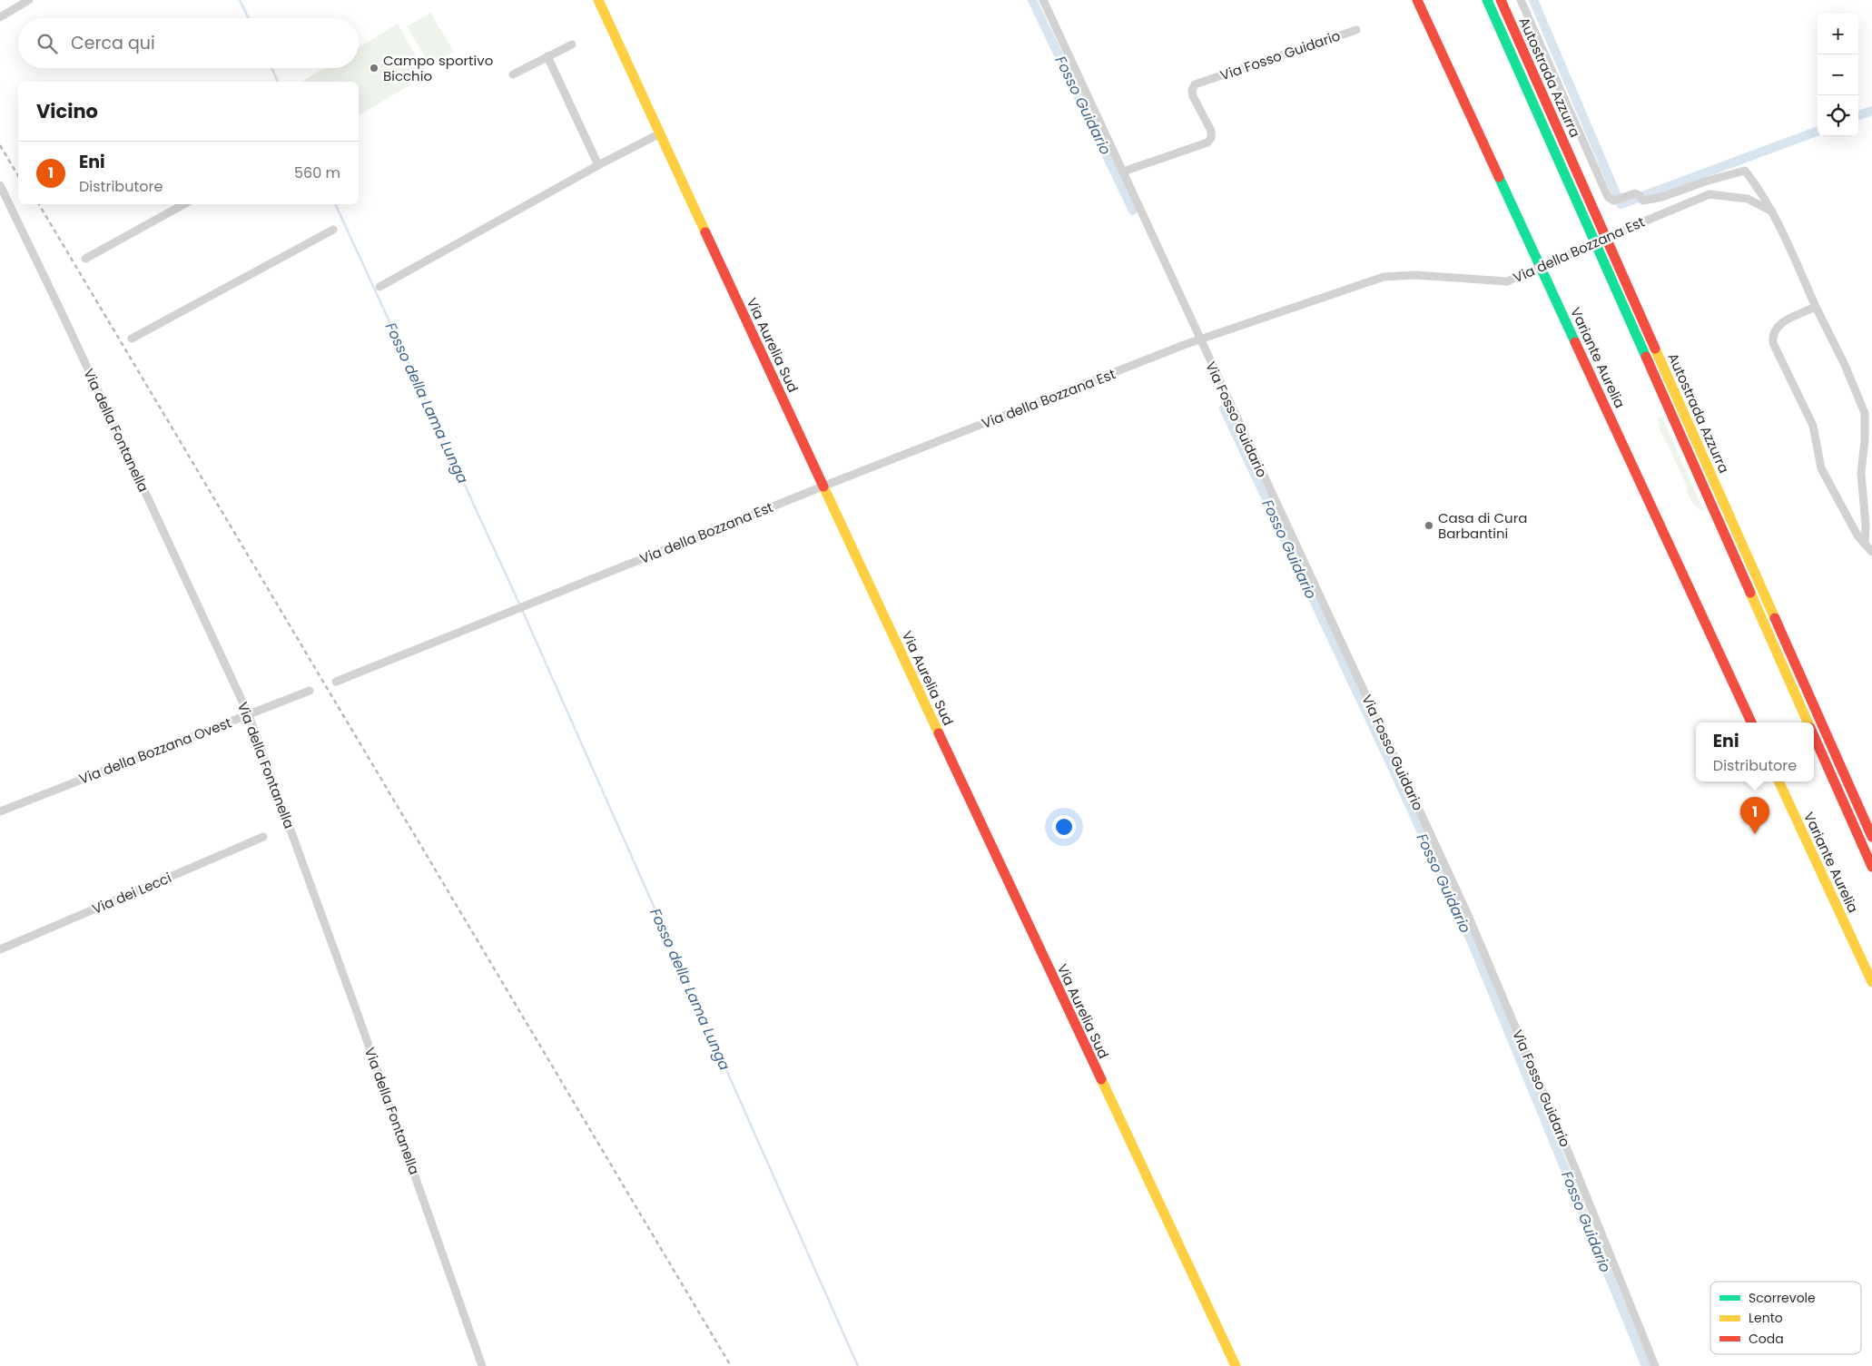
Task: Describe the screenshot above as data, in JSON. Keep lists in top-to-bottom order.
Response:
{
  "streets": {
    "main road": ["Autostrada Azzurra", "Via Aurelia Sud", "Variante Aurelia"],
    "street": [
      "Via Fosso Guidario",
      "Via della Bozzana Est",
      "Via della Fontanella",
      "Via della Bozzana Ovest",
      "Via dei Lecci"
    ]
  },
  "crossings": [
    ["Via Fosso Guidario", "Via della Bozzana Est"],
    ["Via della Bozzana Est", "Via Aurelia Sud"],
    ["Via della Fontanella", "Via della Bozzana Ovest"]
  ],
  "water": ["Fosso Guidario", "Fosso della Lama Lunga"],
  "places": ["Campo sportivo Bicchio", "Casa di Cura Barbantini"],
  "legend": ["Scorrevole", "Lento", "Coda"],
  "page": {
    "map_buttons": ["+", "−"],
    "search": "Cerca qui",
    "heading": "Vicino",
    "list": [
      {
        "mark": "1",
        "name": "Eni",
        "note": "Distributore",
        "value": "560 m"
      }
    ],
    "popup": ["Eni", "Distributore"],
    "pins": "1"
  }
}
